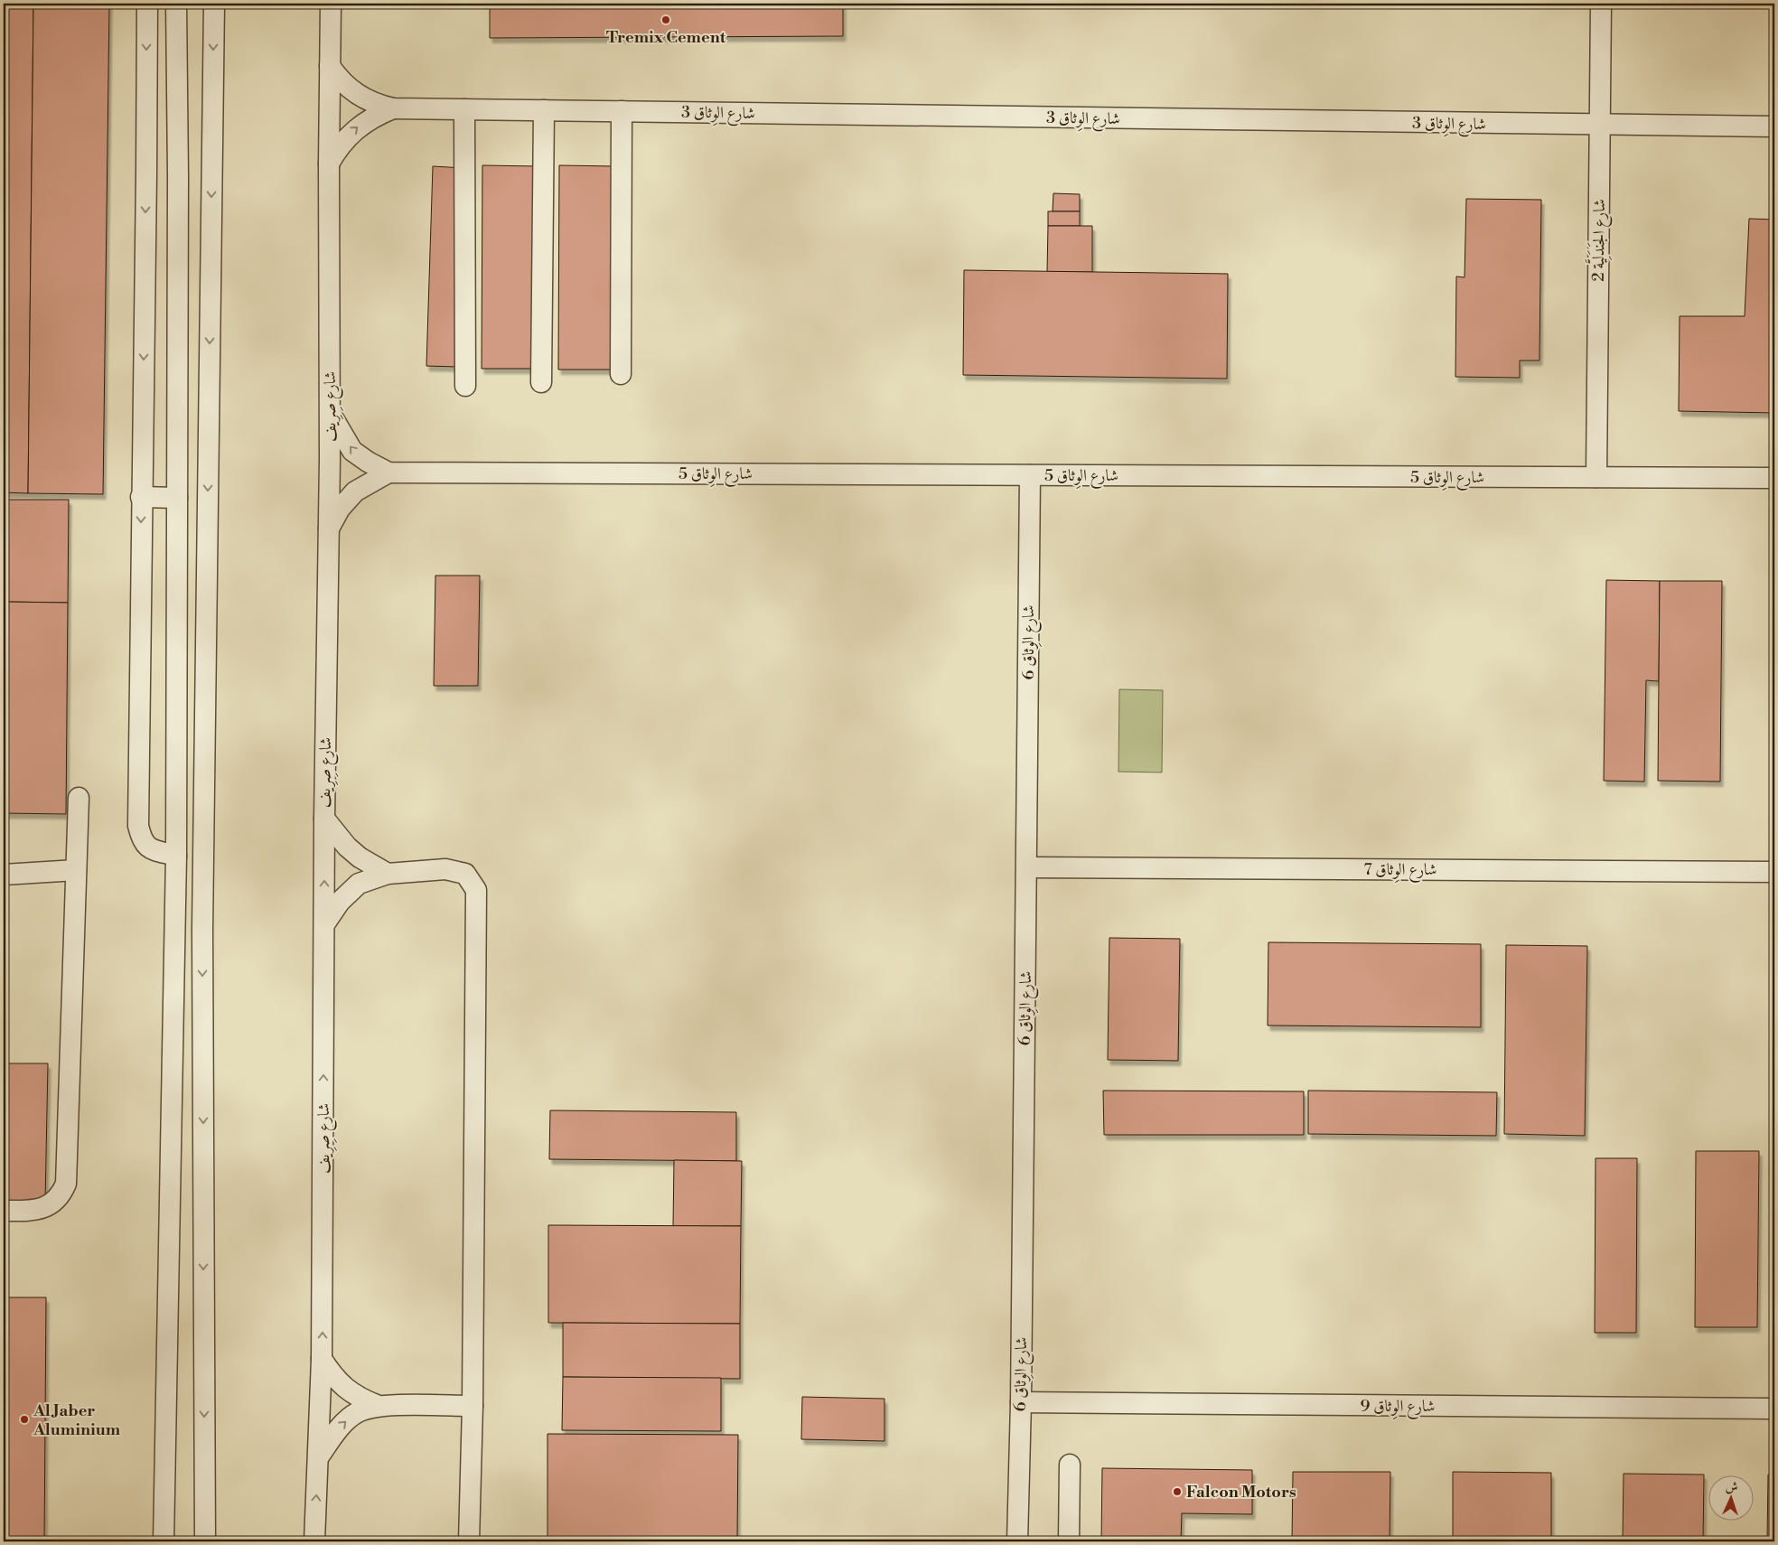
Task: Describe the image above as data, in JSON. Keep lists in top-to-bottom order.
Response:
{
  "streets": {
    "street": [
      "شارع الوِثاق 3",
      "شارع الجَندَلِيَّة 2",
      "شارع صِرِيف",
      "شارع الوِثاق 5",
      "شارع الوِثاق 6",
      "شارع الوِثاق 7",
      "شارع الوِثاق 9"
    ]
  },
  "crossings": [
    ["شارع الوِثاق 3", "شارع الجَندَلِيَّة 2"],
    ["شارع الوِثاق 3", "شارع صِرِيف"],
    ["شارع الجَندَلِيَّة 2", "شارع الوِثاق 5"],
    ["شارع صِرِيف", "شارع الوِثاق 5"],
    ["شارع الوِثاق 5", "شارع الوِثاق 6"],
    ["شارع الوِثاق 6", "شارع الوِثاق 7"],
    ["شارع الوِثاق 6", "شارع الوِثاق 9"]
  ],
  "places": ["Tremix Cement", "Al Jaber Aluminium", "Falcon Motors"],
  "north": "top"
}
